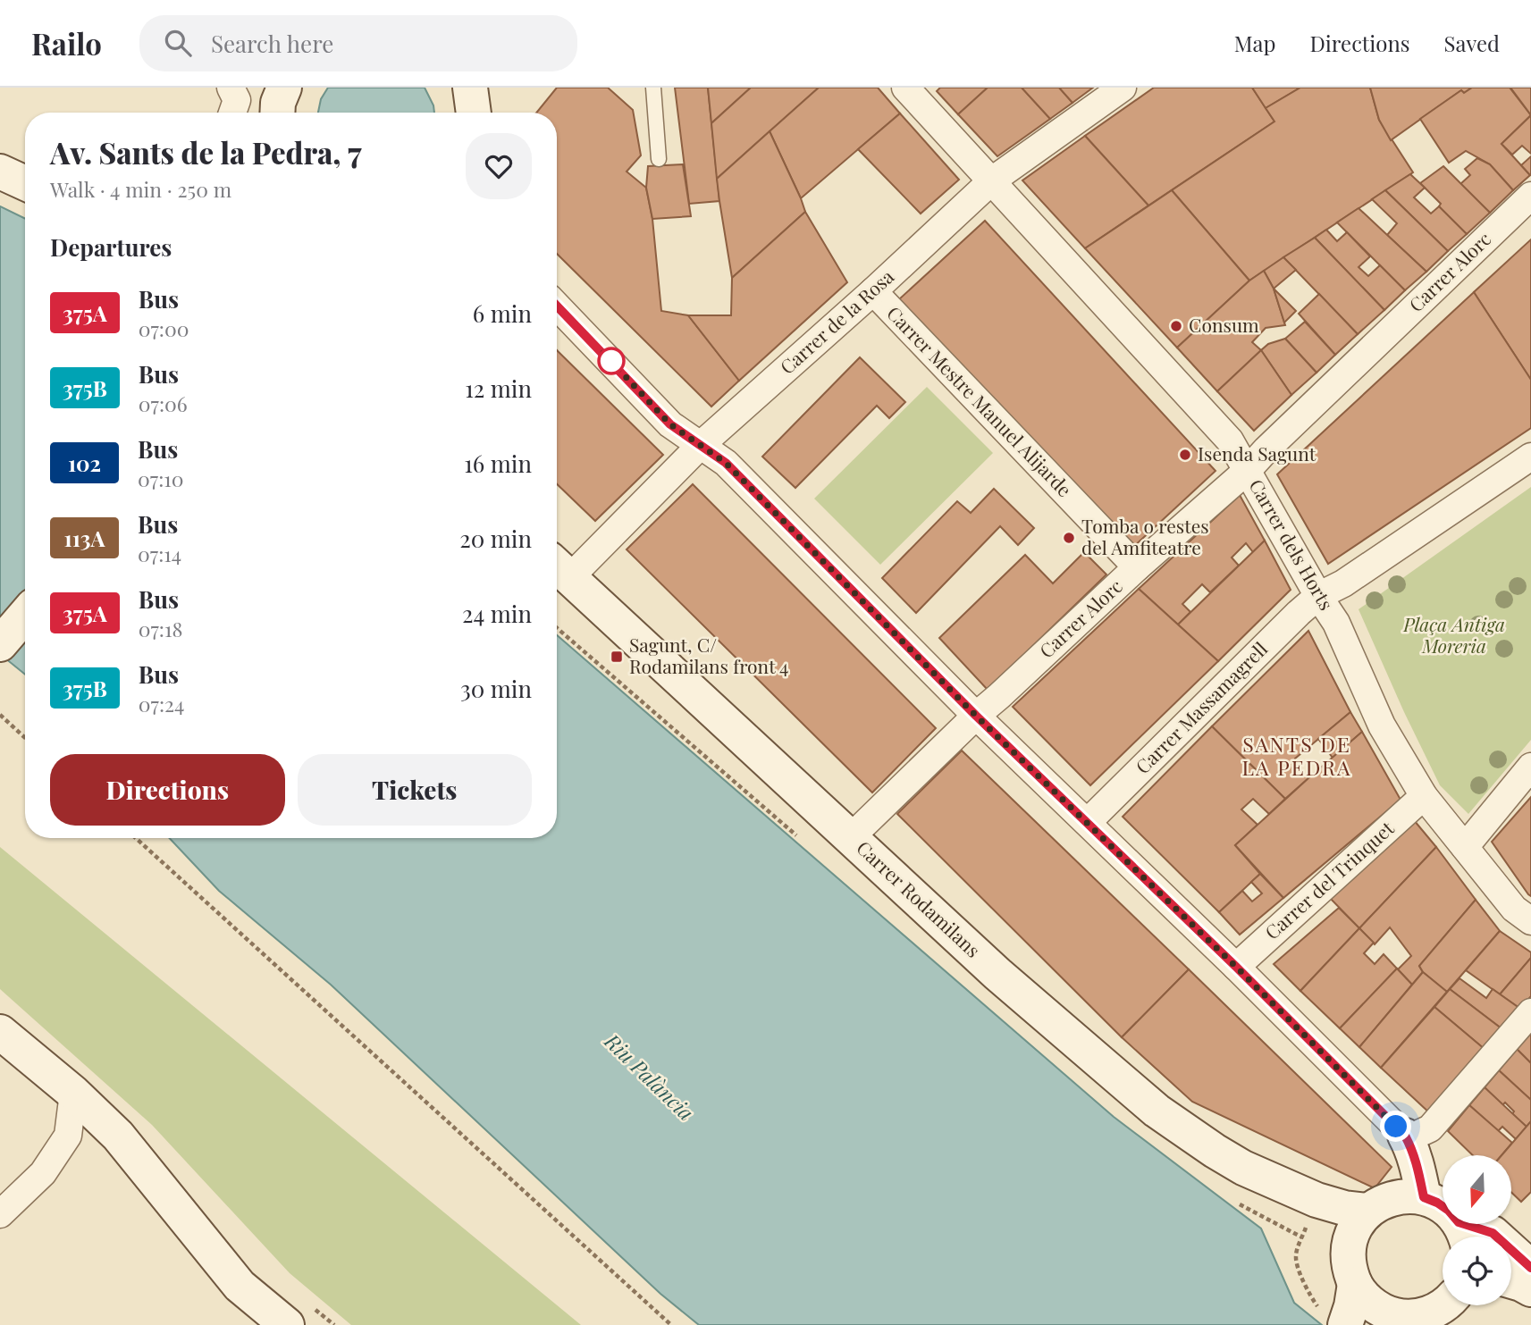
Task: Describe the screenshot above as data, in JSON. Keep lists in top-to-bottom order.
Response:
{
  "streets": {
    "street": [
      "Carrer Alorc",
      "Carrer de la Rosa",
      "Carrer Mestre Manuel Alijarde",
      "Carrer dels Horts",
      "Carrer Massamagrell",
      "Carrer del Trinquet",
      "Carrer Rodamilans"
    ]
  },
  "crossings": [
    ["Carrer Alorc", "Carrer Mestre Manuel Alijarde"],
    ["Carrer Alorc", "Carrer dels Horts"],
    ["Carrer Alorc", "Carrer Rodamilans"],
    ["Carrer de la Rosa", "Carrer Mestre Manuel Alijarde"],
    ["Carrer de la Rosa", "Carrer dels Horts"],
    ["Carrer de la Rosa", "Carrer Rodamilans"],
    ["Carrer dels Horts", "Carrer Massamagrell"],
    ["Carrer dels Horts", "Carrer del Trinquet"]
  ],
  "districts": ["SANTS DE LA PEDRA"],
  "water": ["Riu Palància"],
  "parks": ["Plaça Antiga Moreria"],
  "places": {
    "other": ["Consum", "Isenda Sagunt", "Tomba o restes del Amfiteatre"],
    "transit": ["Sagunt, C/ Rodamilans front 4"]
  },
  "lines": ["bus line 375A"],
  "north": "bottom",
  "page": {
    "header": "Railo",
    "search": "Search here",
    "nav": ["Map", "Directions", "Saved"],
    "heading": [
      ["Av. Sants de la Pedra, 7", "Walk · 4 min · 250 m"],
      "Departures"
    ],
    "list": [
      {
        "mark": "375A",
        "name": "Bus",
        "note": "07:00",
        "value": "6 min"
      },
      {
        "mark": "375B",
        "name": "Bus",
        "note": "07:06",
        "value": "12 min"
      },
      {
        "mark": "102",
        "name": "Bus",
        "note": "07:10",
        "value": "16 min"
      },
      {
        "mark": "113A",
        "name": "Bus",
        "note": "07:14",
        "value": "20 min"
      },
      {
        "mark": "375A",
        "name": "Bus",
        "note": "07:18",
        "value": "24 min"
      },
      {
        "mark": "375B",
        "name": "Bus",
        "note": "07:24",
        "value": "30 min"
      }
    ],
    "buttons": ["Directions", "Tickets"]
  }
}
